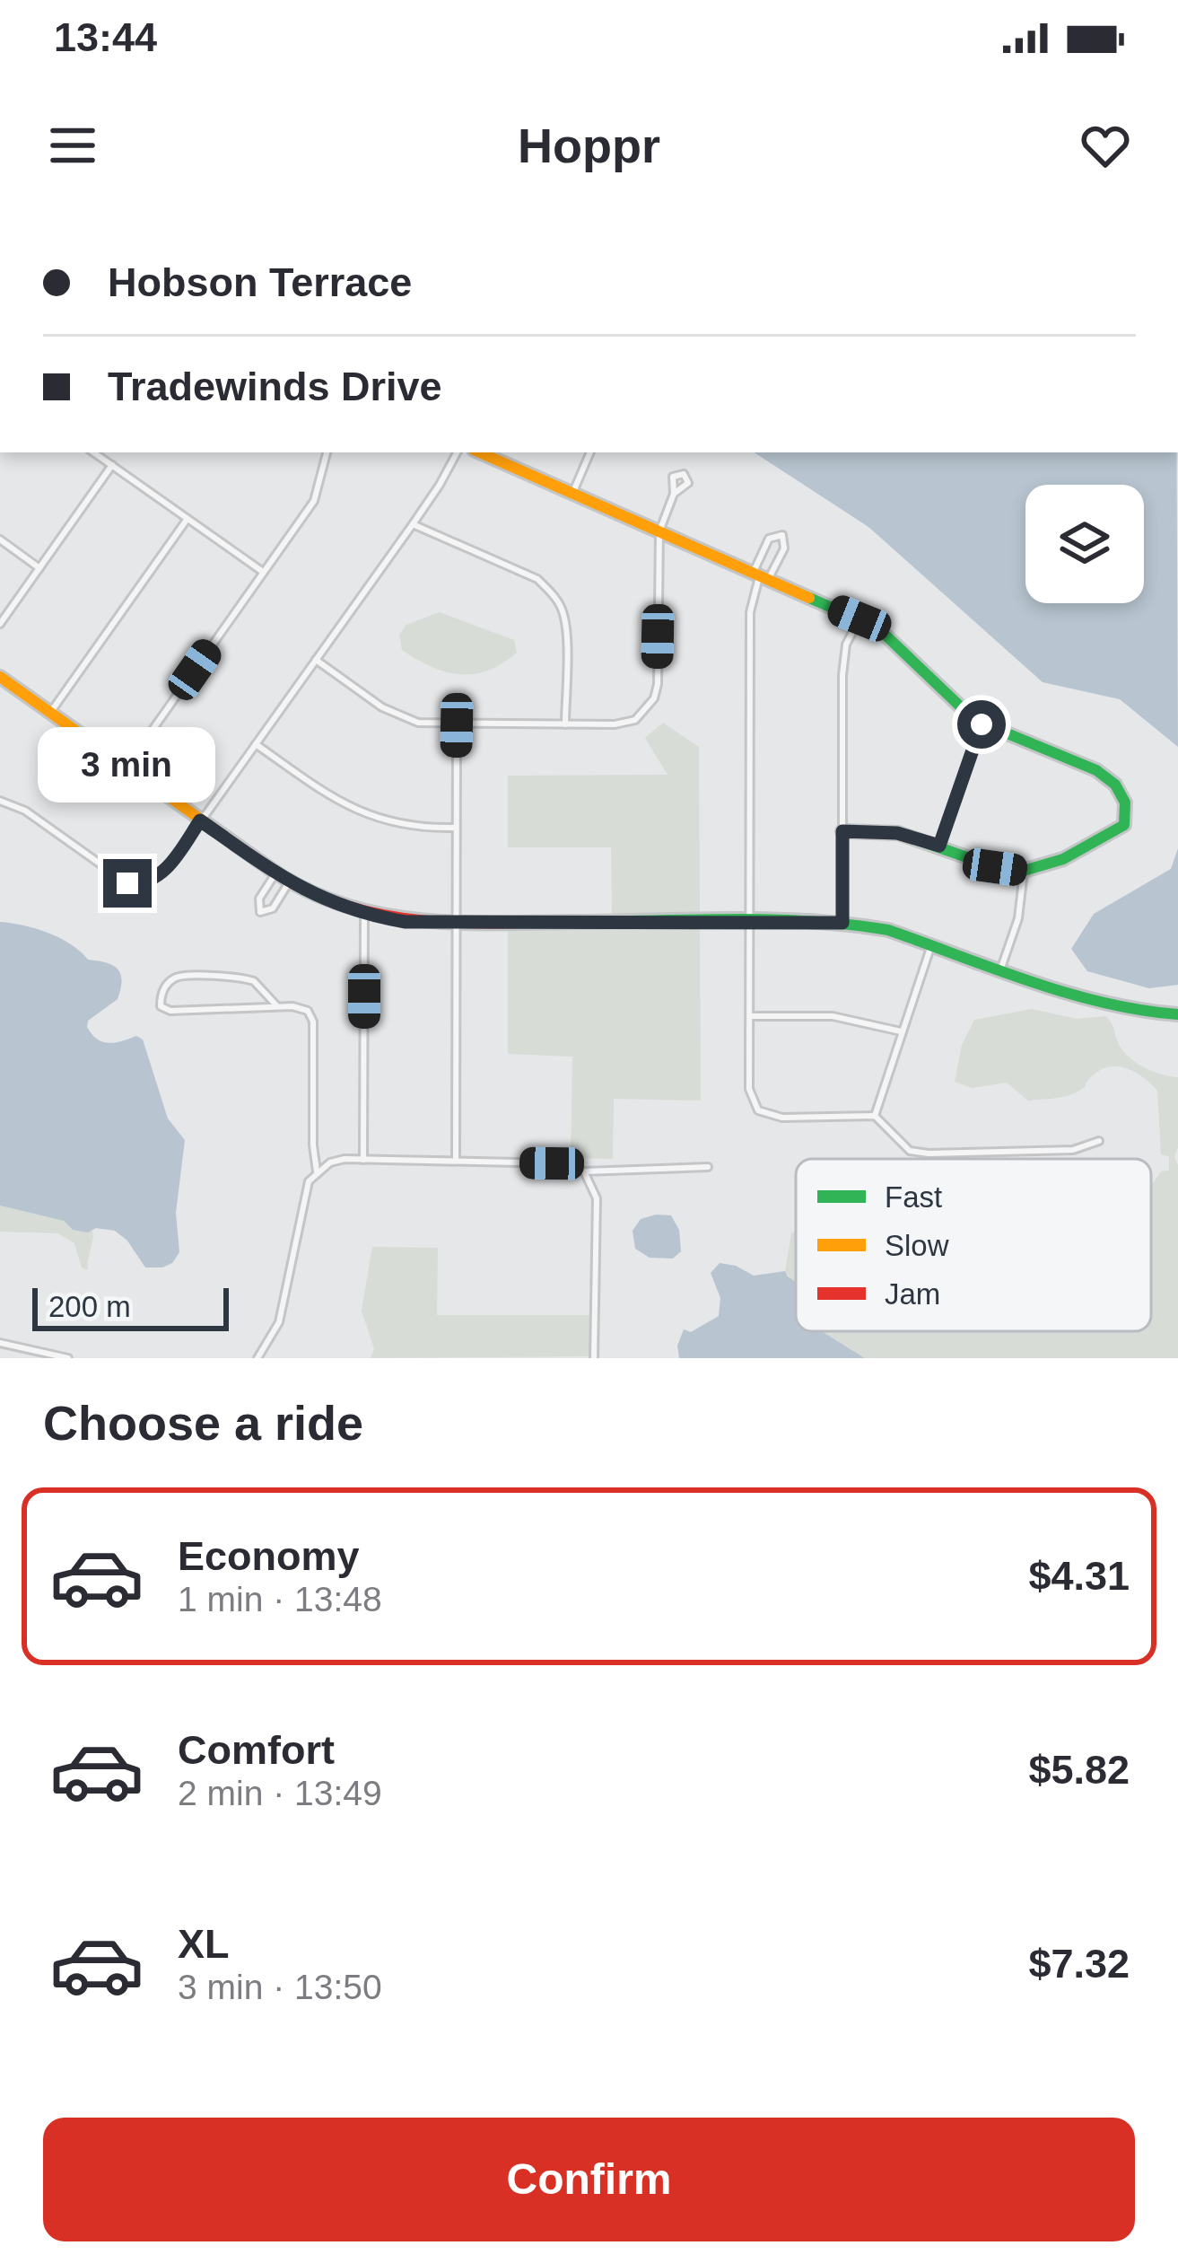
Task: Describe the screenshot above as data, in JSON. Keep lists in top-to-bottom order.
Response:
{
  "legend": ["Fast", "Slow", "Jam"],
  "scale_bar": "200 m",
  "page": {
    "status": "13:44",
    "header": "Hoppr",
    "banner": ["Hobson Terrace", "Tradewinds Drive"],
    "bubble": "3 min",
    "scale": "200 m",
    "heading": "Choose a ride",
    "list": [
      {
        "name": "Economy",
        "note": "1 min · 13:48",
        "value": "$4.31"
      },
      {
        "name": "Comfort",
        "note": "2 min · 13:49",
        "value": "$5.82"
      },
      {
        "name": "XL",
        "note": "3 min · 13:50",
        "value": "$7.32"
      }
    ],
    "buttons": "Confirm"
  }
}
